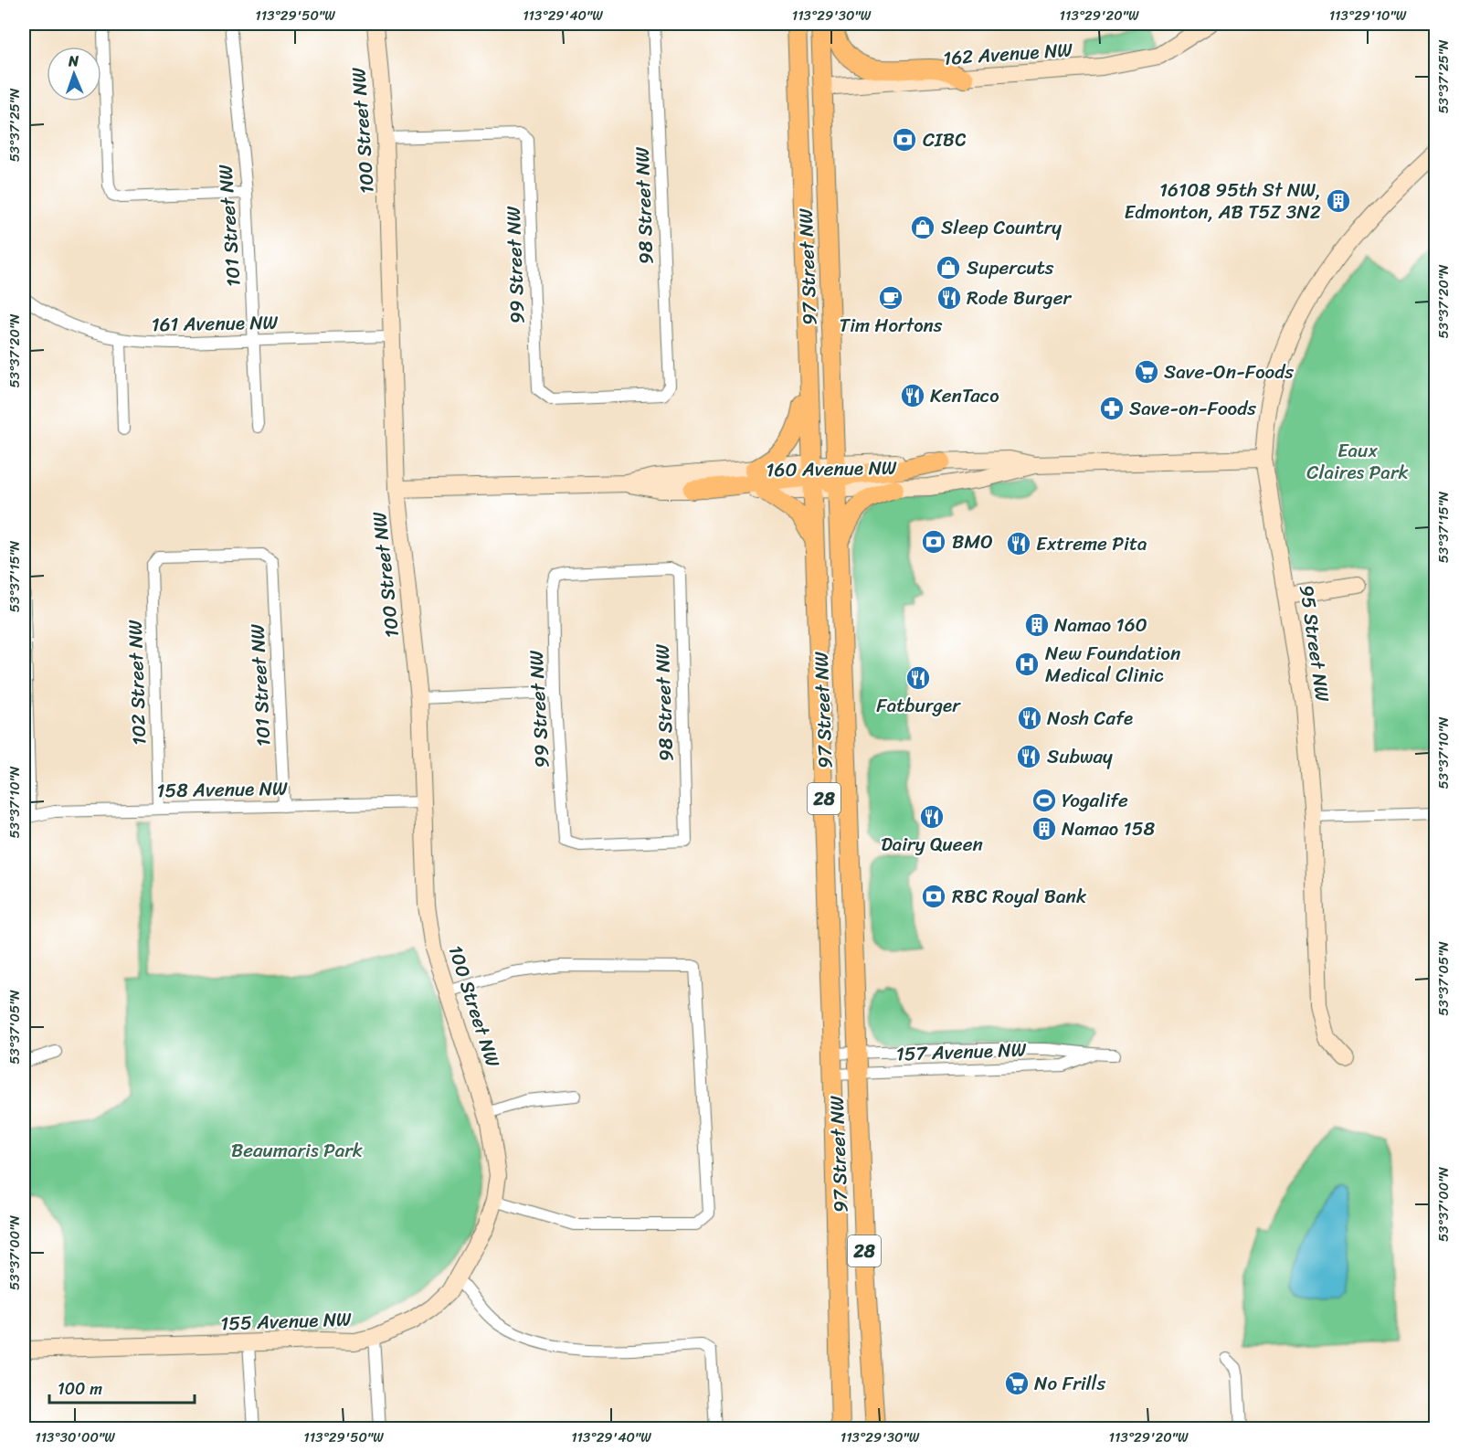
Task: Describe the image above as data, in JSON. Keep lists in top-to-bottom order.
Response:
{
  "streets": {
    "main road": ["97 Street NW", "28"],
    "street": [
      "162 Avenue NW",
      "100 Street NW",
      "98 Street NW",
      "101 Street NW",
      "99 Street NW",
      "161 Avenue NW",
      "160 Avenue NW",
      "95 Street NW",
      "102 Street NW",
      "158 Avenue NW",
      "157 Avenue NW",
      "155 Avenue NW"
    ]
  },
  "crossings": [
    ["162 Avenue NW", "97 Street NW"],
    ["100 Street NW", "99 Street NW"],
    ["100 Street NW", "161 Avenue NW"],
    ["100 Street NW", "160 Avenue NW"],
    ["100 Street NW", "158 Avenue NW"],
    ["100 Street NW", "155 Avenue NW"],
    ["98 Street NW", "99 Street NW"],
    ["101 Street NW", "161 Avenue NW"],
    ["101 Street NW", "102 Street NW"],
    ["101 Street NW", "158 Avenue NW"],
    ["97 Street NW", "160 Avenue NW"],
    ["97 Street NW", "157 Avenue NW"],
    ["160 Avenue NW", "95 Street NW"],
    ["102 Street NW", "158 Avenue NW"]
  ],
  "parks": ["Eaux Claires Park", "Beaumaris Park"],
  "places": {
    "bank": ["CIBC", "BMO", "RBC Royal Bank"],
    "building": ["16108 95th St NW, Edmonton, AB T5Z 3N2", "Namao 160", "Namao 158"],
    "shop": ["Sleep Country", "Supercuts"],
    "cafe": ["Tim Hortons"],
    "restaurant": [
      "Rode Burger",
      "KenTaco",
      "Extreme Pita",
      "Fatburger",
      "Nosh Cafe",
      "Subway",
      "Dairy Queen"
    ],
    "supermarket": ["Save-On-Foods", "No Frills"],
    "pharmacy": ["Save-on-Foods"],
    "hospital": ["New Foundation Medical Clinic"],
    "sports": ["Yogalife"]
  },
  "scale_bar": "100 m",
  "north": "top",
  "coordinates": [
    "113°29'50\"W",
    "113°29'40\"W",
    "113°29'30\"W",
    "113°29'20\"W",
    "113°29'10\"W",
    "53°37'25\"N",
    "53°37'20\"N",
    "53°37'15\"N",
    "53°37'10\"N",
    "53°37'05\"N",
    "53°37'00\"N",
    "113°30'00\"W"
  ]
}
